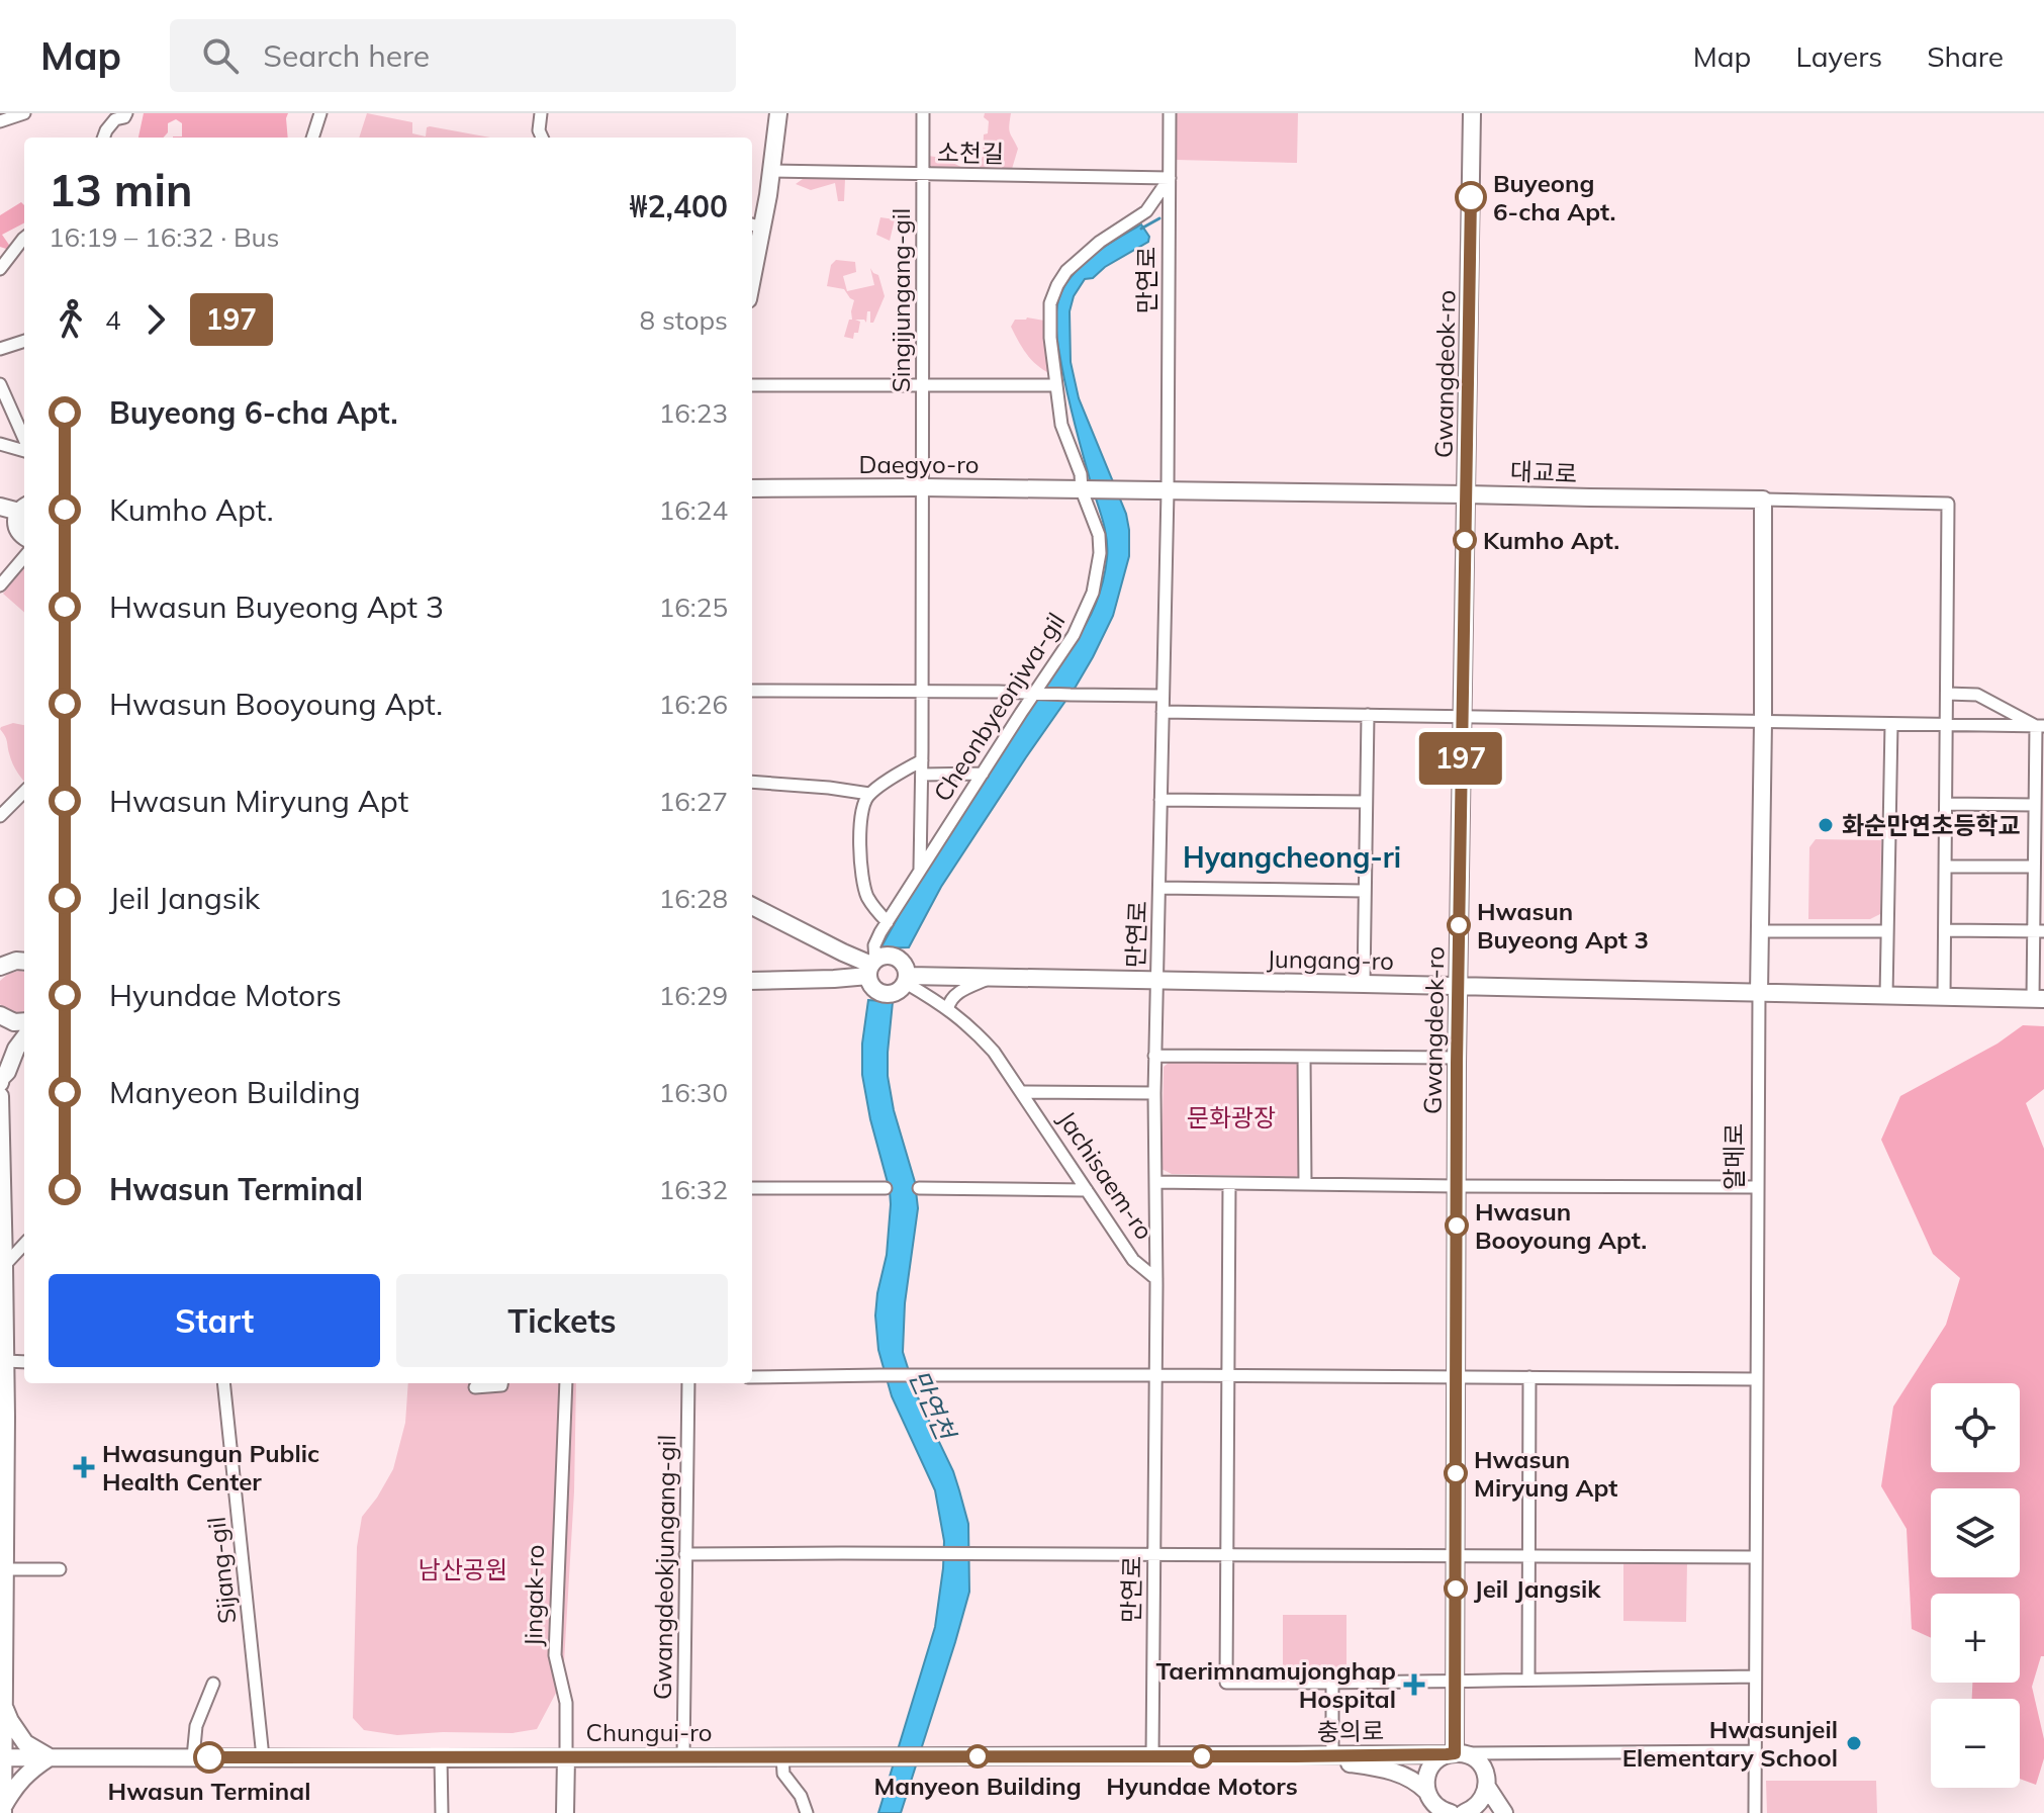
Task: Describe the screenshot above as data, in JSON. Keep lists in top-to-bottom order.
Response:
{
  "streets": {
    "street": [
      "소천길",
      "만연로",
      "Singijungang-gil",
      "Gwangdeok-ro",
      "Daegyo-ro",
      "대교로",
      "Cheonbyeonjwa-gil",
      "Jungang-ro",
      "알메로",
      "Jachisaem-ro",
      "Gwangdeokjungang-gil",
      "Sijang-gil",
      "Jingak-ro",
      "충의로",
      "Chungui-ro"
    ]
  },
  "crossings": [
    ["소천길", "만연로"],
    ["소천길", "Singijungang-gil"],
    ["소천길", "Cheonbyeonjwa-gil"],
    ["만연로", "대교로"],
    ["만연로", "Cheonbyeonjwa-gil"],
    ["만연로", "Jungang-ro"],
    ["만연로", "Jachisaem-ro"],
    ["만연로", "Chungui-ro"],
    ["Singijungang-gil", "Daegyo-ro"],
    ["Singijungang-gil", "Cheonbyeonjwa-gil"],
    ["Gwangdeok-ro", "대교로"],
    ["Gwangdeok-ro", "Jungang-ro"],
    ["Gwangdeok-ro", "충의로"],
    ["Daegyo-ro", "대교로"],
    ["Daegyo-ro", "Cheonbyeonjwa-gil"],
    ["대교로", "Cheonbyeonjwa-gil"],
    ["대교로", "알메로"],
    ["Cheonbyeonjwa-gil", "Jungang-ro"],
    ["Cheonbyeonjwa-gil", "Jachisaem-ro"],
    ["Jungang-ro", "알메로"],
    ["Jungang-ro", "Jachisaem-ro"],
    ["Gwangdeokjungang-gil", "Chungui-ro"],
    ["Sijang-gil", "Chungui-ro"],
    ["Jingak-ro", "Chungui-ro"],
    ["충의로", "Chungui-ro"]
  ],
  "districts": ["Hyangcheong-ri"],
  "water": ["만연천"],
  "parks": ["문화광장", "남산공원"],
  "places": {
    "other": [
      "Buyeong 6-cha Apt.",
      "Kumho Apt.",
      "화순만연초등학교",
      "Hwasun Buyeong Apt 3",
      "Hwasun Booyoung Apt.",
      "Hwasun Miryung Apt",
      "Jeil Jangsik",
      "Hwasunjeil Elementary School",
      "Manyeon Building",
      "Hyundae Motors",
      "Hwasun Terminal"
    ],
    "health": ["Hwasungun Public Health Center", "Taerimnamujonghap Hospital"]
  },
  "lines": ["bus line 197"],
  "page": {
    "header": "Map",
    "search": "Search here",
    "nav": ["Map", "Layers", "Share"],
    "on_map": "197",
    "heading": ["13 min", "16:19 – 16:32 · Bus", "₩2,400"],
    "legs": ["4", "197", "8 stops"],
    "list": [
      {
        "name": "Buyeong 6-cha Apt.",
        "value": "16:23"
      },
      {
        "name": "Kumho Apt.",
        "value": "16:24"
      },
      {
        "name": "Hwasun Buyeong Apt 3",
        "value": "16:25"
      },
      {
        "name": "Hwasun Booyoung Apt.",
        "value": "16:26"
      },
      {
        "name": "Hwasun Miryung Apt",
        "value": "16:27"
      },
      {
        "name": "Jeil Jangsik",
        "value": "16:28"
      },
      {
        "name": "Hyundae Motors",
        "value": "16:29"
      },
      {
        "name": "Manyeon Building",
        "value": "16:30"
      },
      {
        "name": "Hwasun Terminal",
        "value": "16:32"
      }
    ],
    "buttons": ["Start", "Tickets"],
    "map_buttons": ["+", "−"]
  }
}
